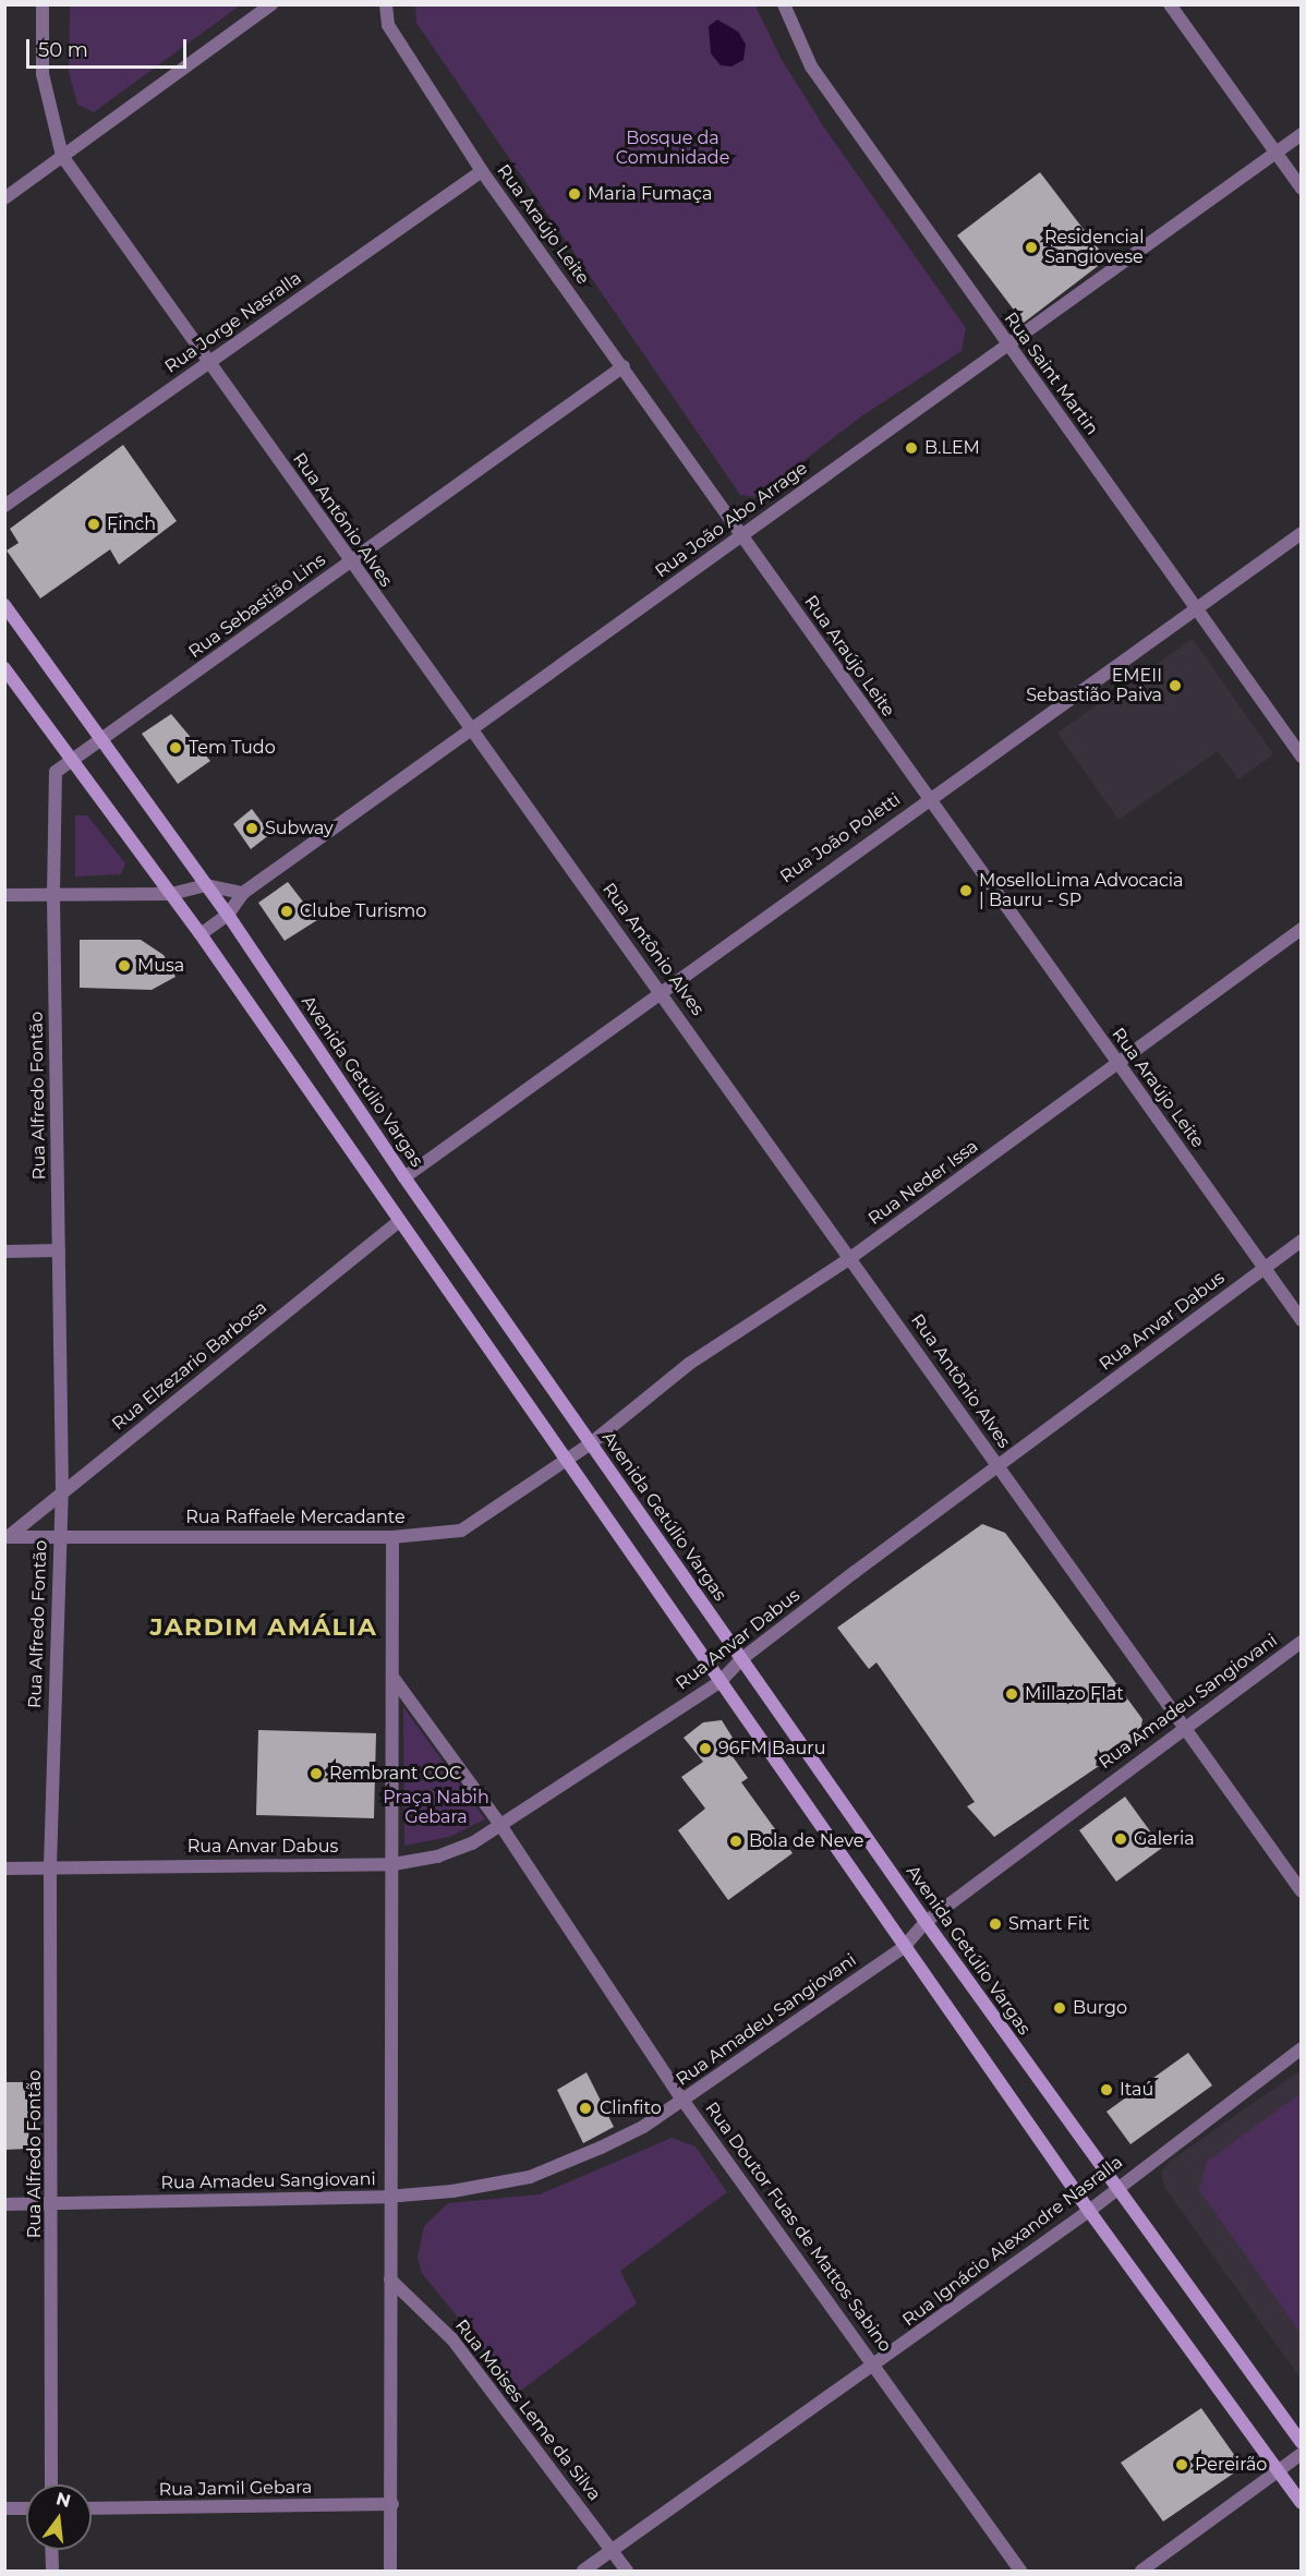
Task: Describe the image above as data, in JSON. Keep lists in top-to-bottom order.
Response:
{
  "streets": {
    "main road": ["Avenida Getúlio Vargas"],
    "street": [
      "Rua Araújo Leite",
      "Rua Jorge Nasralla",
      "Rua Saint Martin",
      "Rua Antônio Alves",
      "Rua João Abo Arrage",
      "Rua Sebastião Lins",
      "Rua João Poletti",
      "Rua Alfredo Fontão",
      "Rua Neder Issa",
      "Rua Anvar Dabus",
      "Rua Elzezario Barbosa",
      "Rua Raffaele Mercadante",
      "Rua Amadeu Sangiovani",
      "Rua Doutor Fuas de Mattos Sabino",
      "Rua Ignácio Alexandre Nasralla",
      "Rua Moises Leme da Silva",
      "Rua Jamil Gebara"
    ]
  },
  "crossings": [
    ["Rua Araújo Leite", "Rua Jorge Nasralla"],
    ["Rua Araújo Leite", "Rua João Abo Arrage"],
    ["Rua Araújo Leite", "Rua Sebastião Lins"],
    ["Rua Araújo Leite", "Rua João Poletti"],
    ["Rua Araújo Leite", "Rua Neder Issa"],
    ["Rua Araújo Leite", "Rua Anvar Dabus"],
    ["Rua Jorge Nasralla", "Rua Antônio Alves"],
    ["Rua Saint Martin", "Rua João Abo Arrage"],
    ["Rua Saint Martin", "Rua João Poletti"],
    ["Rua Antônio Alves", "Rua João Abo Arrage"],
    ["Rua Antônio Alves", "Rua Sebastião Lins"],
    ["Rua Antônio Alves", "Rua João Poletti"],
    ["Rua Antônio Alves", "Rua Neder Issa"],
    ["Rua Antônio Alves", "Rua Anvar Dabus"],
    ["Rua Antônio Alves", "Rua Amadeu Sangiovani"],
    ["Rua João Abo Arrage", "Avenida Getúlio Vargas"],
    ["Rua Sebastião Lins", "Avenida Getúlio Vargas"],
    ["Rua Sebastião Lins", "Rua Alfredo Fontão"],
    ["Rua João Poletti", "Avenida Getúlio Vargas"],
    ["Avenida Getúlio Vargas", "Rua Neder Issa"],
    ["Avenida Getúlio Vargas", "Rua Anvar Dabus"],
    ["Avenida Getúlio Vargas", "Rua Amadeu Sangiovani"],
    ["Avenida Getúlio Vargas", "Rua Ignácio Alexandre Nasralla"],
    ["Rua Alfredo Fontão", "Rua Anvar Dabus"],
    ["Rua Alfredo Fontão", "Rua Elzezario Barbosa"],
    ["Rua Alfredo Fontão", "Rua Raffaele Mercadante"],
    ["Rua Alfredo Fontão", "Rua Amadeu Sangiovani"],
    ["Rua Neder Issa", "Rua Raffaele Mercadante"],
    ["Rua Anvar Dabus", "Rua Doutor Fuas de Mattos Sabino"],
    ["Rua Elzezario Barbosa", "Rua Raffaele Mercadante"],
    ["Rua Amadeu Sangiovani", "Rua Doutor Fuas de Mattos Sabino"],
    ["Rua Doutor Fuas de Mattos Sabino", "Rua Ignácio Alexandre Nasralla"],
    ["Rua Ignácio Alexandre Nasralla", "Rua Moises Leme da Silva"]
  ],
  "districts": ["JARDIM AMÁLIA"],
  "parks": ["Bosque da Comunidade", "Praça Nabih Gebara"],
  "places": [
    "Maria Fumaça",
    "Residencial Sangiovese",
    "B.LEM",
    "Finch",
    "EMEII Sebastião Paiva",
    "Tem Tudo",
    "Subway",
    "MoselloLima Advocacia | Bauru - SP",
    "Clube Turismo",
    "Musa",
    "Millazo FIat",
    "96FM Bauru",
    "Rembrant COC",
    "Galeria",
    "Bola de Neve",
    "Smart Fit",
    "Burgo",
    "Itaú",
    "Clinfito",
    "Pereirão"
  ],
  "scale_bar": "50 m",
  "north": "top"
}
